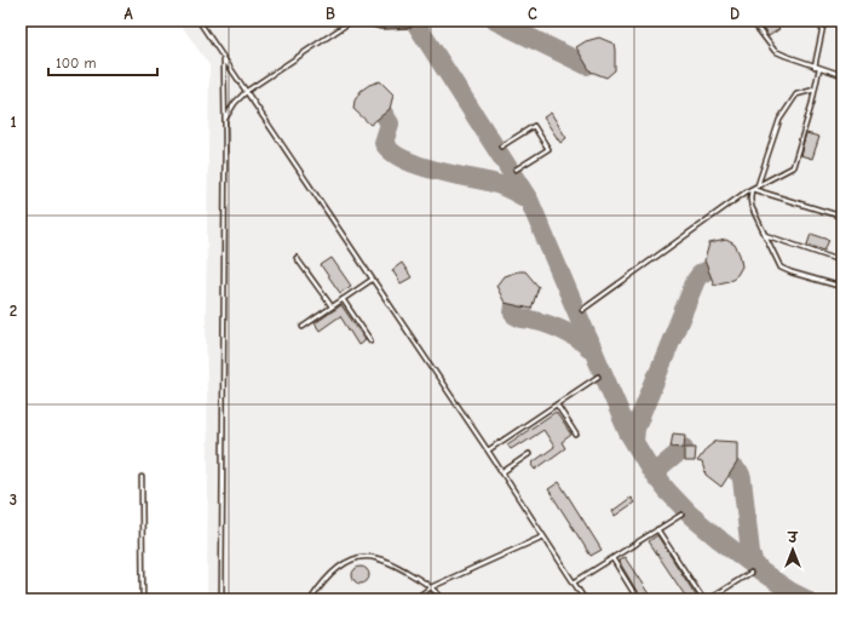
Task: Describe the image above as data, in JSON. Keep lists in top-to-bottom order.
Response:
{
  "scale_bar": "100 m",
  "north": "top",
  "grid": {
    "columns": [
      "A",
      "B",
      "C",
      "D"
    ],
    "rows": ["1", "2", "3"]
  }
}
